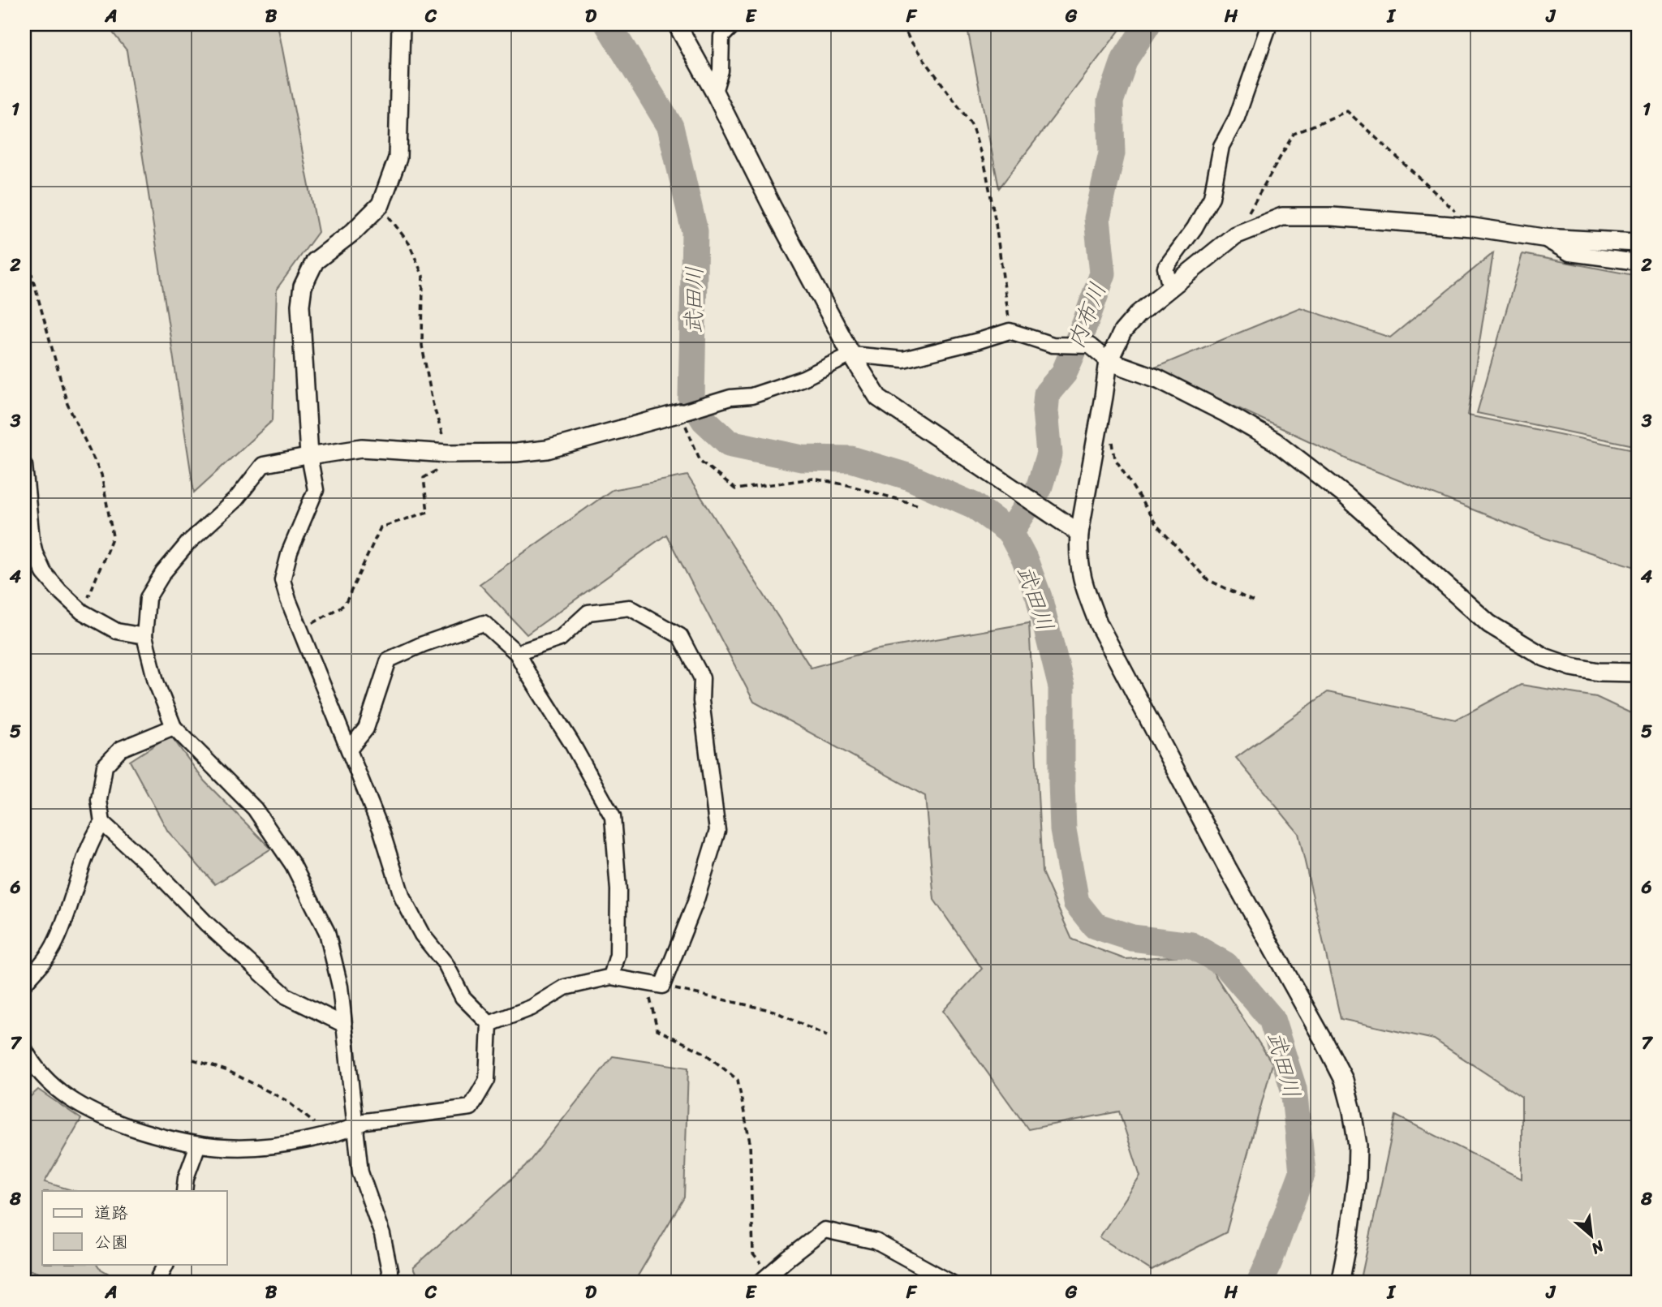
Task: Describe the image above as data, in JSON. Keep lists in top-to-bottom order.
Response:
{
  "water": ["武田川", "内布川"],
  "legend": ["道路", "公園"],
  "north": "bottom right",
  "grid": {
    "columns": [
      "A",
      "B",
      "C",
      "D",
      "E",
      "F",
      "G",
      "H",
      "I",
      "J"
    ],
    "rows": [
      "1",
      "2",
      "3",
      "4",
      "5",
      "6",
      "7",
      "8"
    ]
  }
}
